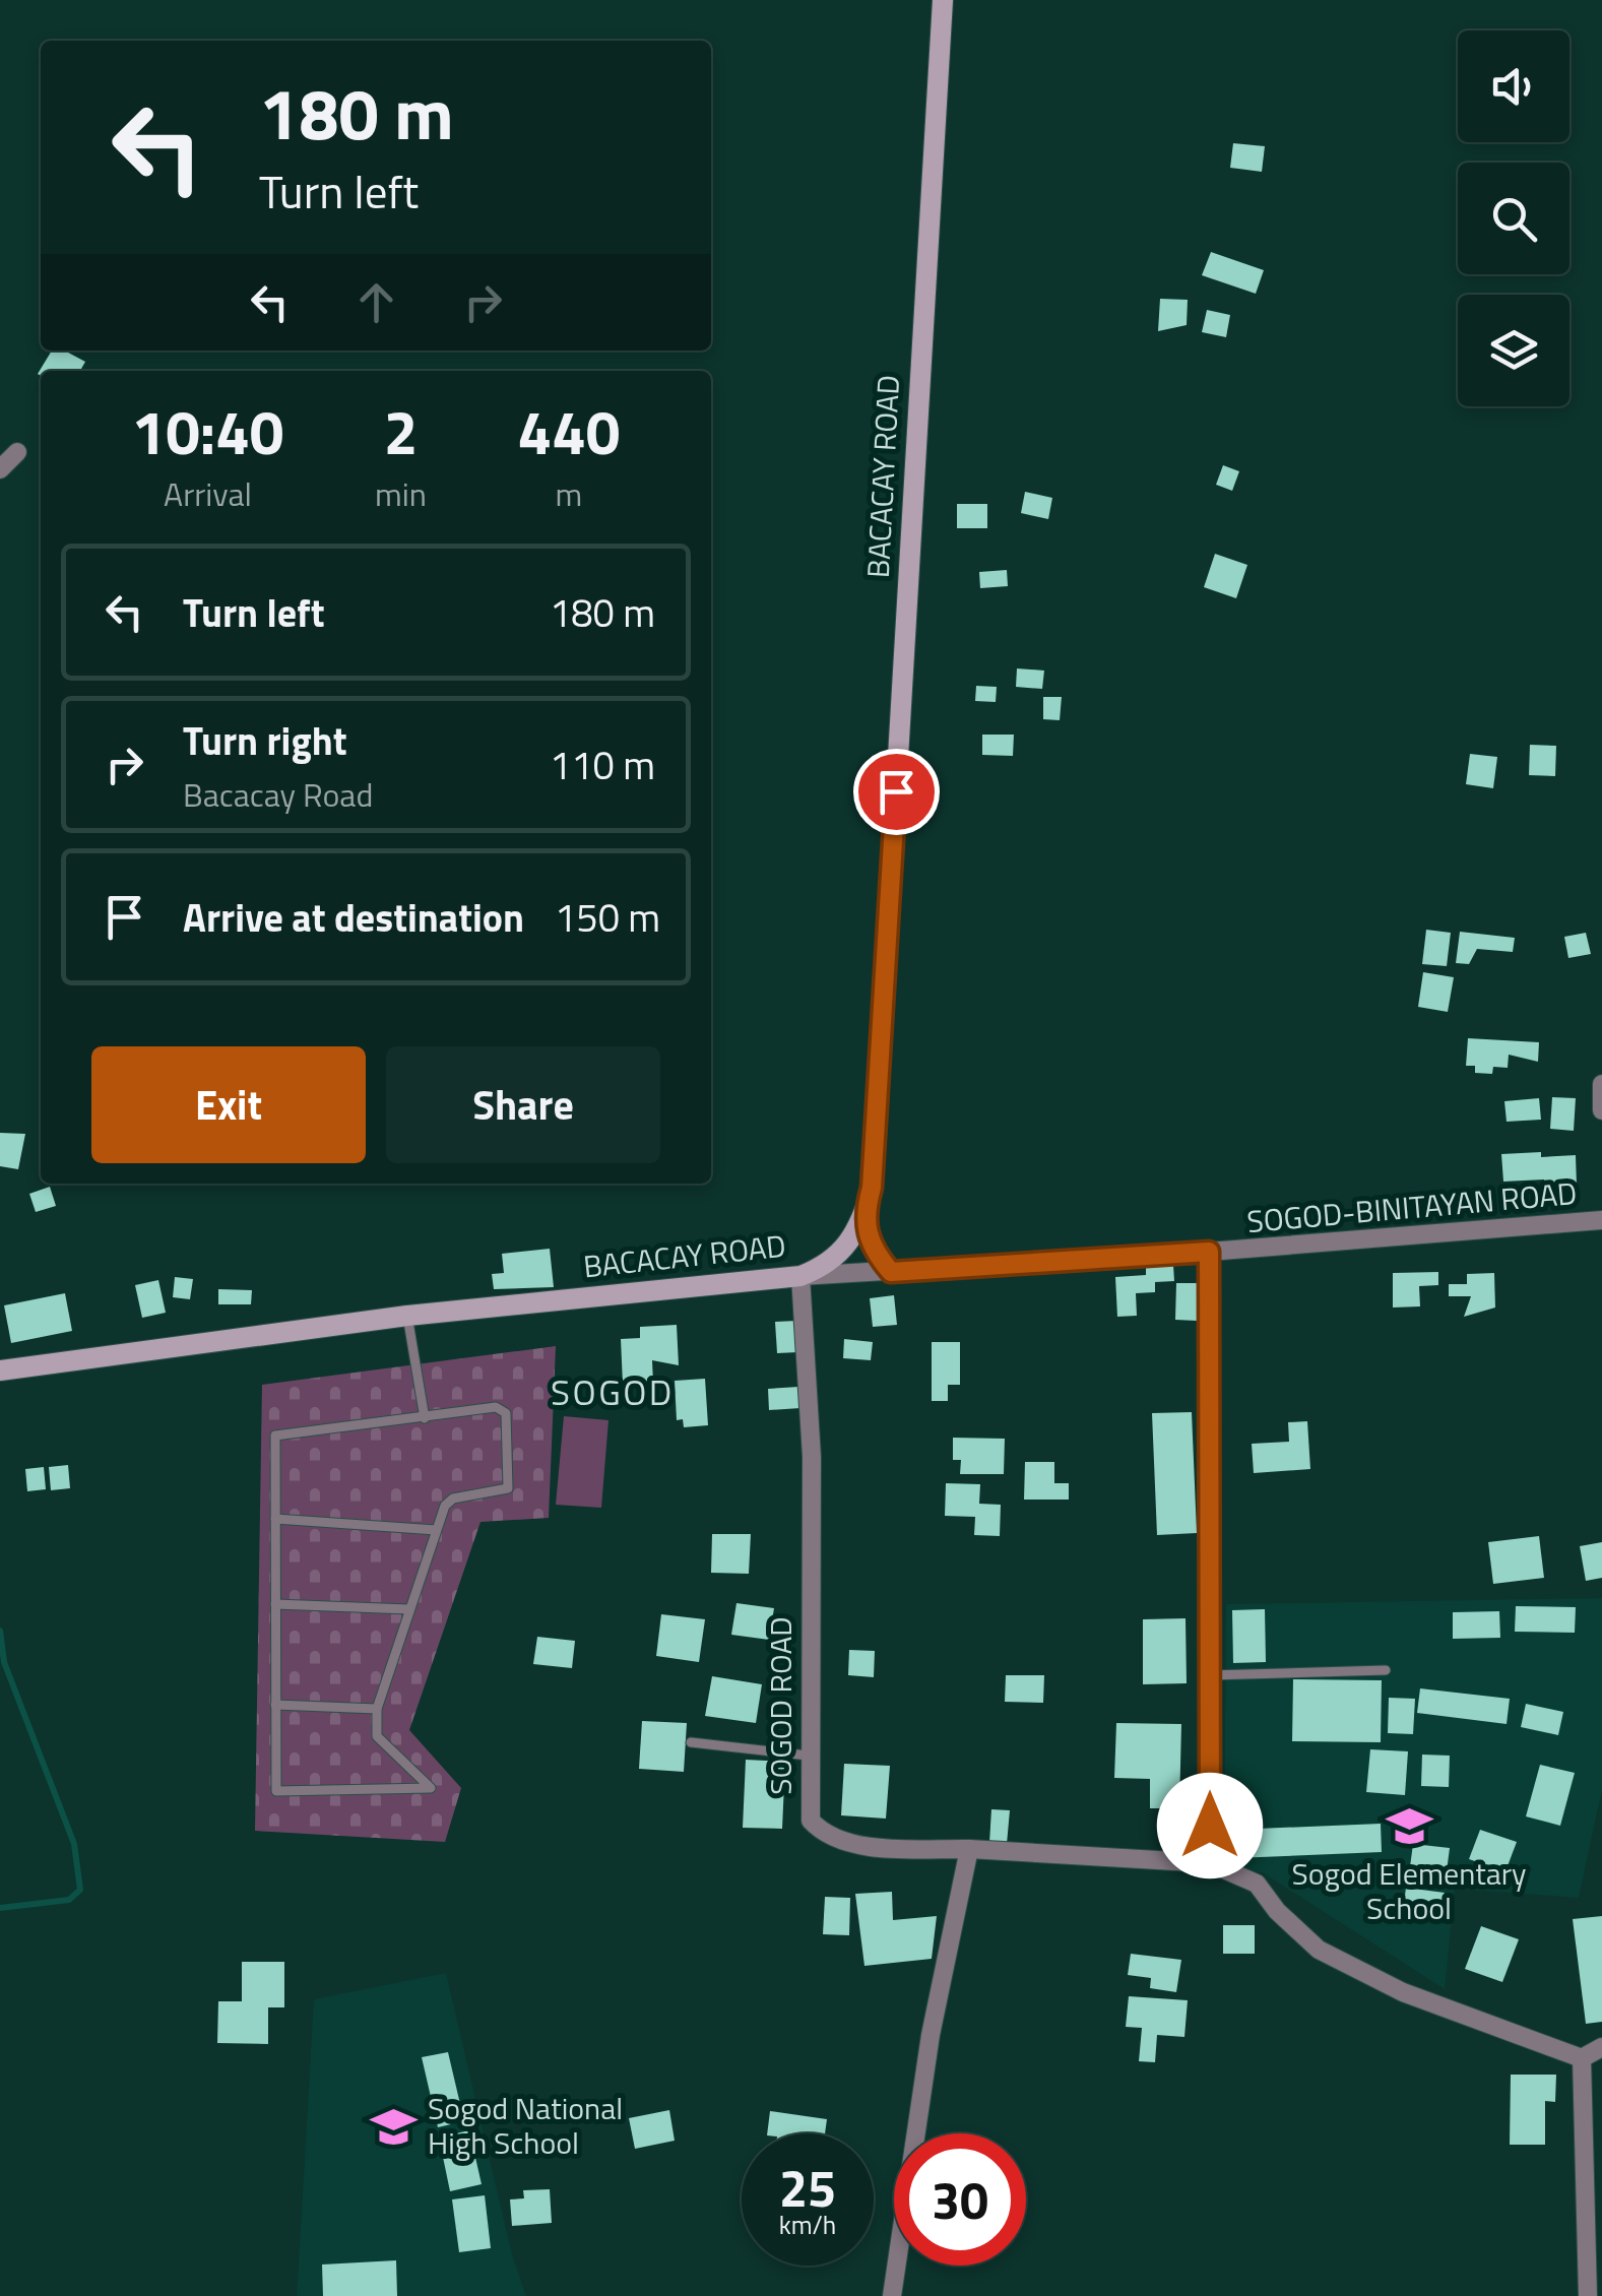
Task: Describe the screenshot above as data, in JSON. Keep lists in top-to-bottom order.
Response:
{
  "streets": {
    "main road": ["BACACAY ROAD"],
    "street": ["SOGOD-BINITAYAN ROAD", "SOGOD ROAD"]
  },
  "crossings": [
    ["BACACAY ROAD", "SOGOD-BINITAYAN ROAD"],
    ["BACACAY ROAD", "SOGOD ROAD"],
    ["SOGOD-BINITAYAN ROAD", "SOGOD ROAD"]
  ],
  "districts": ["SOGOD"],
  "places": {
    "school or university": ["Sogod Elementary School", "Sogod National High School"]
  },
  "page": {
    "turn": ["180 m", "Turn left"],
    "eta": [
      "10:40",
      "Arrival",
      "2",
      "min",
      "440",
      "m"
    ],
    "list": [
      {
        "name": "Turn left",
        "value": "180 m"
      },
      {
        "name": "Turn right",
        "note": "Bacacay Road",
        "value": "110 m"
      },
      {
        "name": "Arrive at destination",
        "value": "150 m"
      }
    ],
    "buttons": ["Exit", "Share"],
    "speed": "25 km/h",
    "limit": "30"
  }
}
